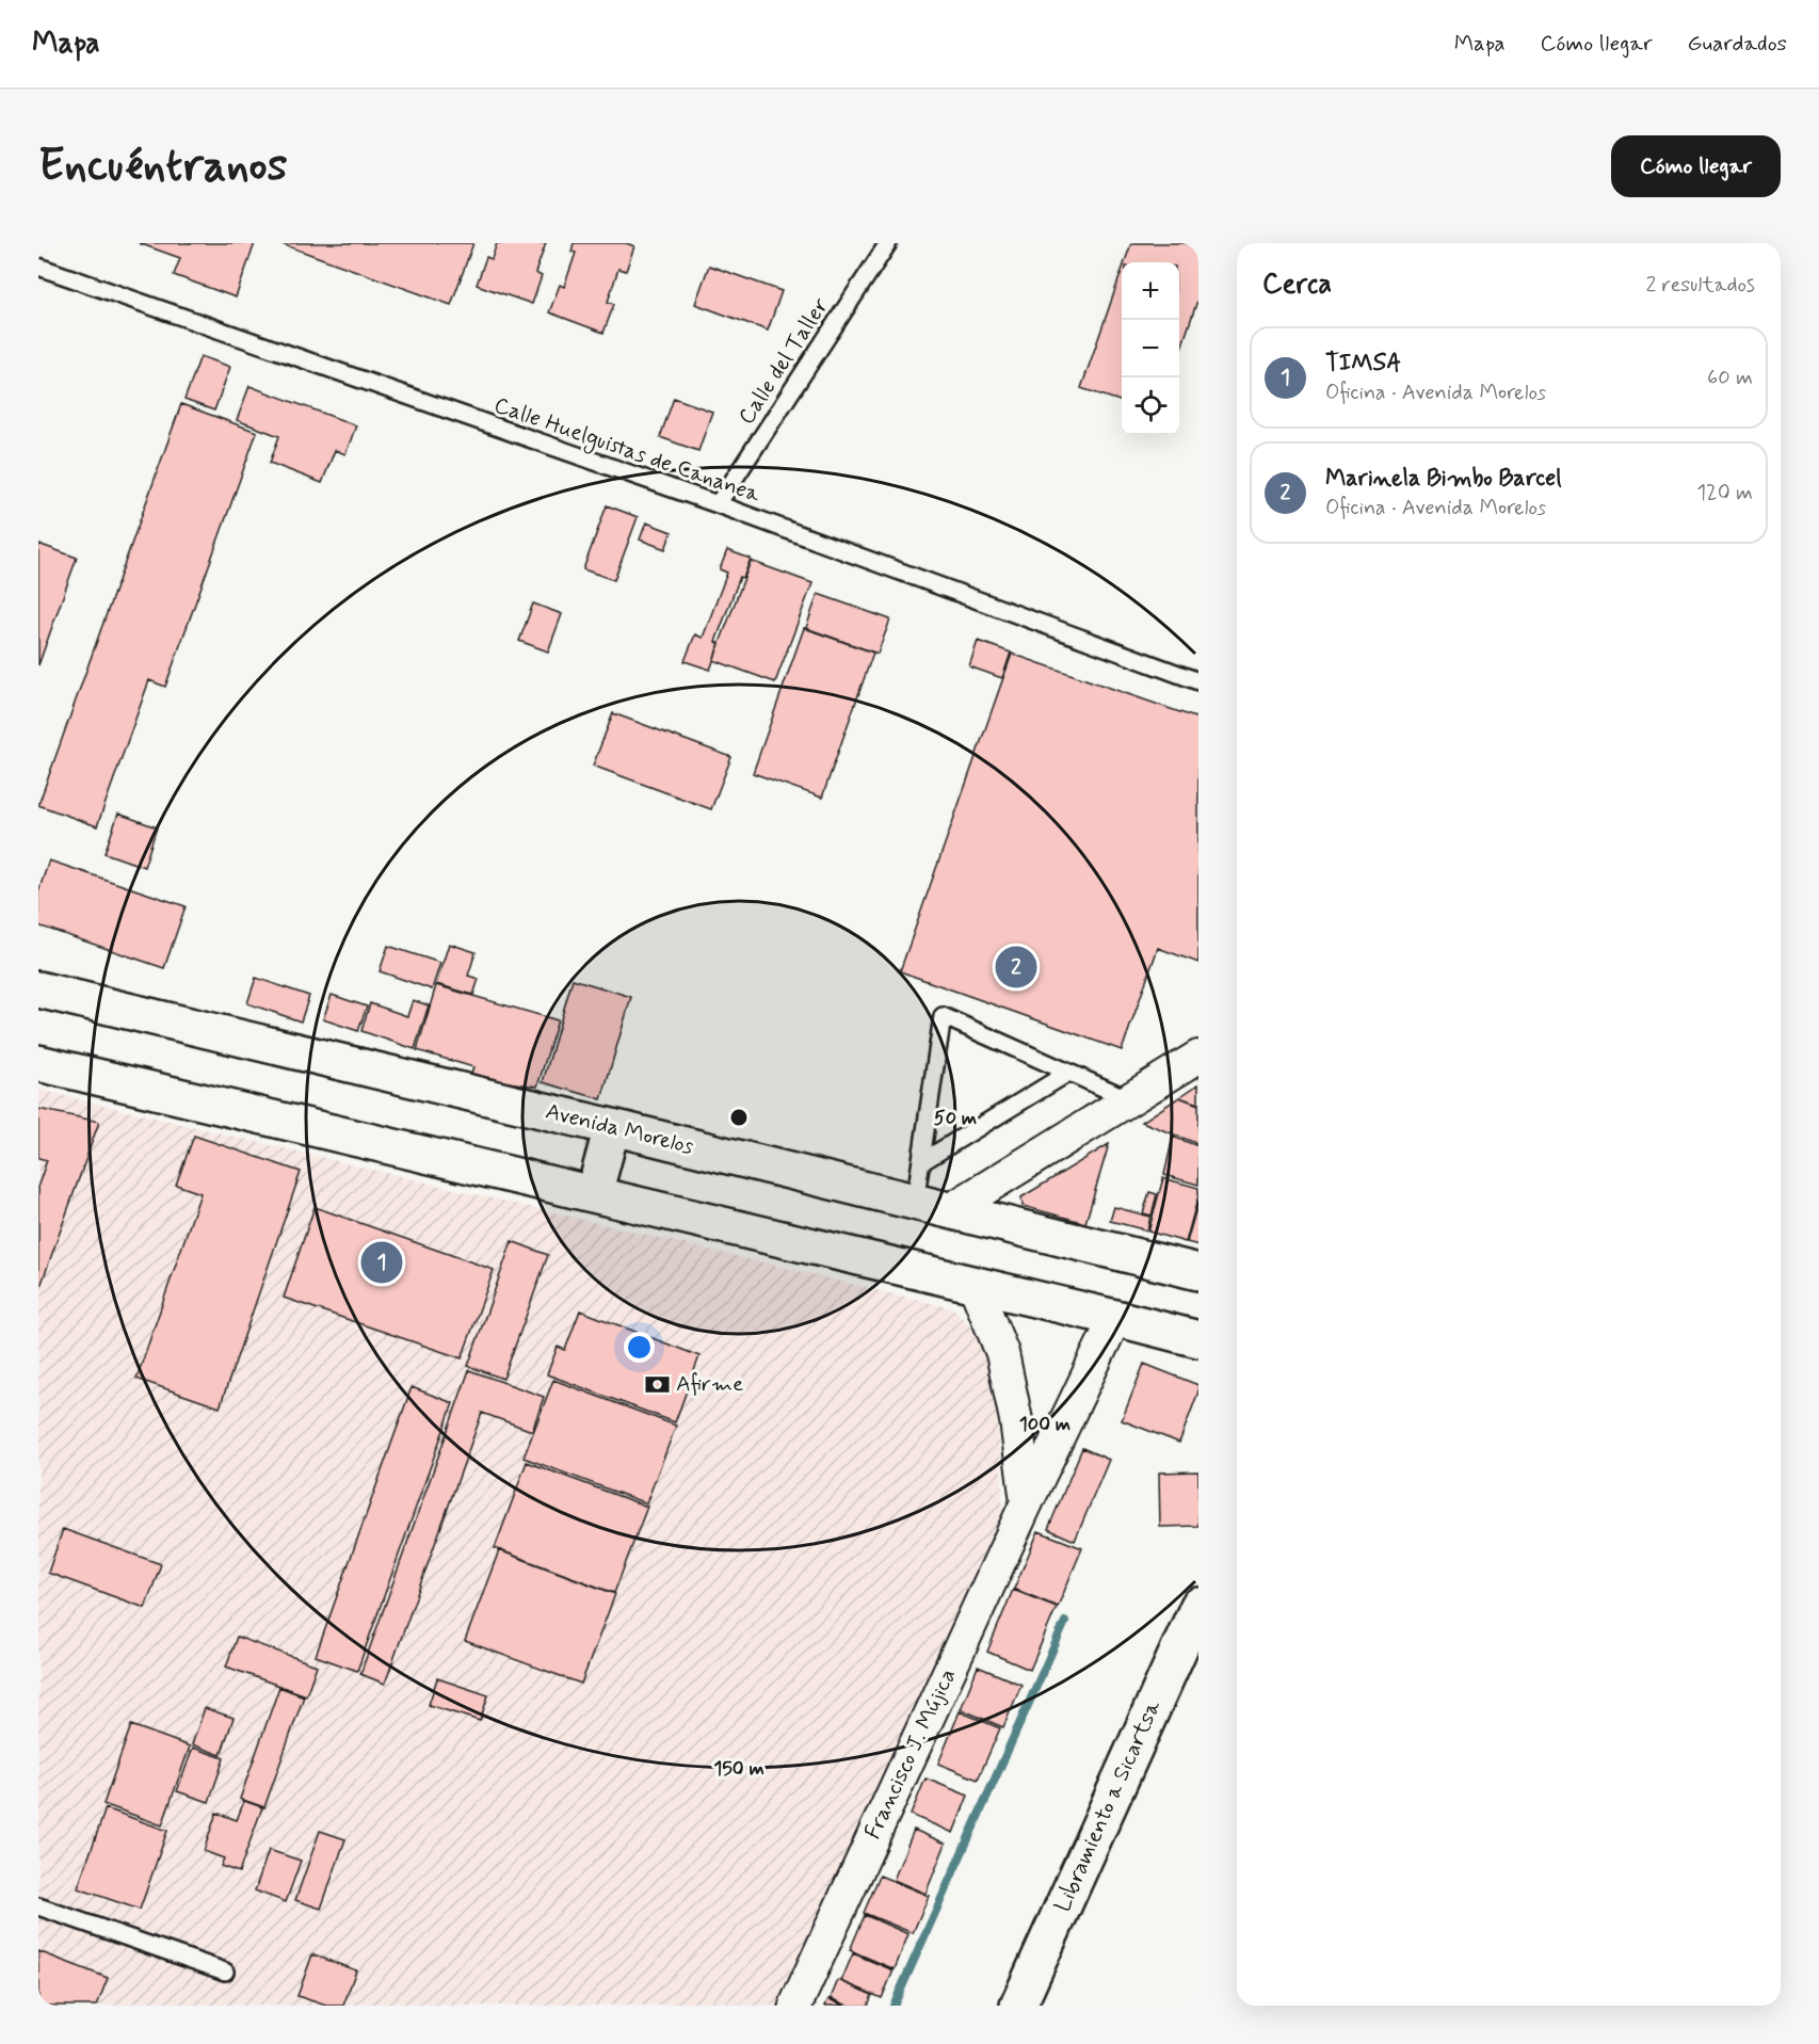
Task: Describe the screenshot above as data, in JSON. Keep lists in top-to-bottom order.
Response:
{
  "streets": {
    "main road": ["Avenida Morelos", "Libramiento a Sicartsa"],
    "street": ["Francisco J. Mújica"],
    "lane": ["Calle del Taller", "Calle Huelguistas de Cananea"]
  },
  "crossings": [
    ["Calle del Taller", "Calle Huelguistas de Cananea"]
  ],
  "places": {
    "bank": ["Afirme"]
  },
  "page": {
    "header": "Mapa",
    "nav": ["Mapa", "Cómo llegar", "Guardados"],
    "buttons": "Cómo llegar",
    "title": "Encuéntranos",
    "heading": ["Cerca", "2 resultados"],
    "map_buttons": ["+", "−"],
    "list": [
      {
        "mark": "1",
        "name": "TIMSA",
        "note": "Oficina · Avenida Morelos",
        "value": "60 m"
      },
      {
        "mark": "2",
        "name": "Marinela Bimbo Barcel",
        "note": "Oficina · Avenida Morelos",
        "value": "120 m"
      }
    ],
    "pins": ["2", "1"]
  },
  "rings": ["50 m", "100 m", "150 m"]
}
